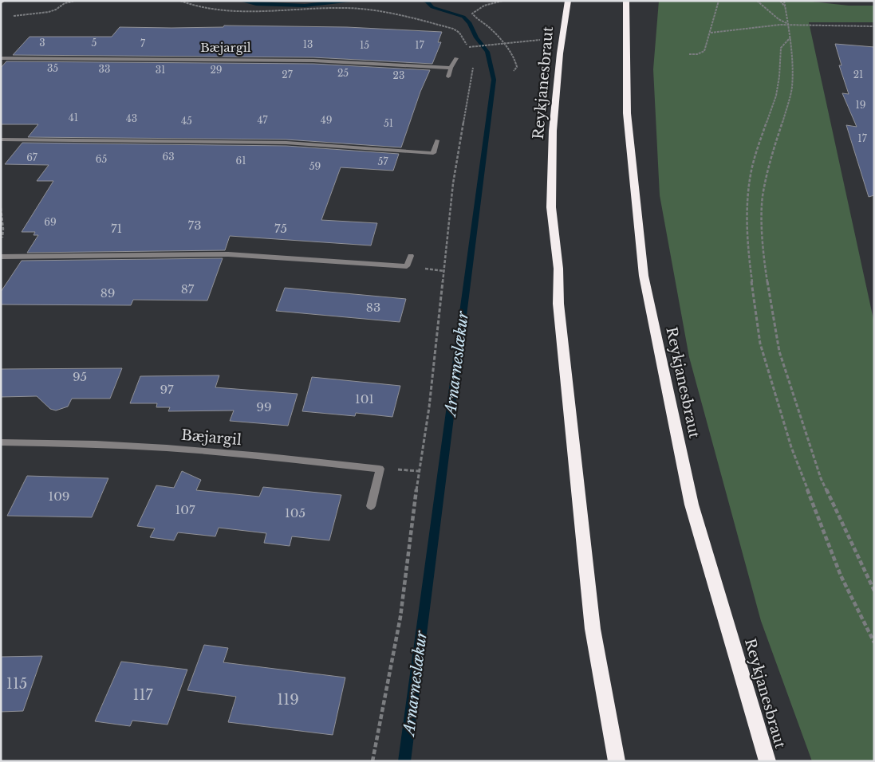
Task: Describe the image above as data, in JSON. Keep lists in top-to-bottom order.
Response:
{
  "streets": {
    "highway": ["Reykjanesbraut"],
    "street": ["Bæjargil"]
  },
  "water": ["Arnarneslækur"],
  "house_numbers": [
    "3",
    "5",
    "7",
    "13",
    "15",
    "17",
    "35",
    "33",
    "31",
    "29",
    "25",
    "27",
    "21",
    "23",
    "19",
    "41",
    "43",
    "47",
    "49",
    "45",
    "51",
    "17",
    "63",
    "67",
    "65",
    "61",
    "57",
    "59",
    "69",
    "73",
    "71",
    "75",
    "87",
    "89",
    "83",
    "95",
    "97",
    "101",
    "99",
    "109",
    "107",
    "105",
    "115",
    "117",
    "119"
  ]
}
